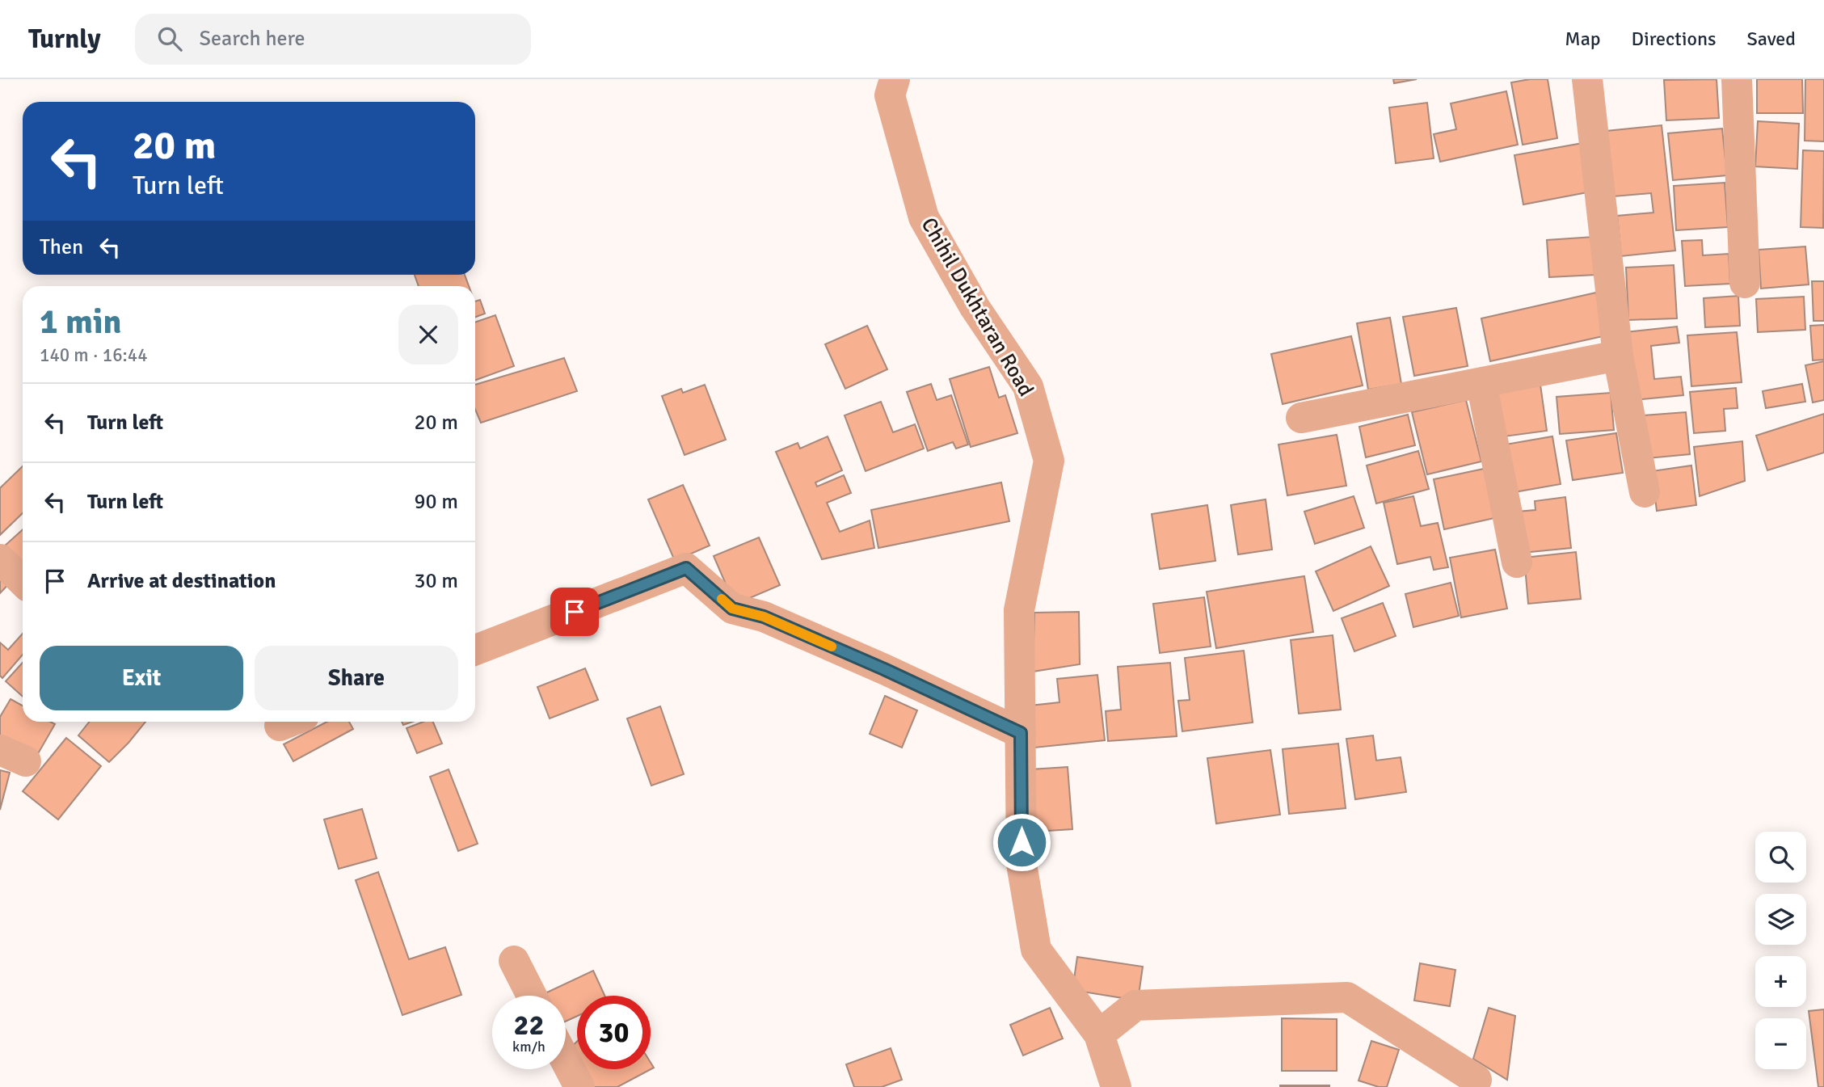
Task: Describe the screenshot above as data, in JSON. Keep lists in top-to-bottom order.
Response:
{
  "streets": {
    "street": ["Chihil Dukhtaran Road"]
  },
  "page": {
    "header": "Turnly",
    "search": "Search here",
    "nav": ["Map", "Directions", "Saved"],
    "turn": ["20 m", "Turn left"],
    "then": "Then",
    "heading": ["1 min", "140 m · 16:44"],
    "list": [
      {
        "name": "Turn left",
        "value": "20 m"
      },
      {
        "name": "Turn left",
        "value": "90 m"
      },
      {
        "name": "Arrive at destination",
        "value": "30 m"
      }
    ],
    "buttons": ["Exit", "Share"],
    "map_buttons": ["+", "−"],
    "speed": "22 km/h",
    "limit": "30"
  }
}
